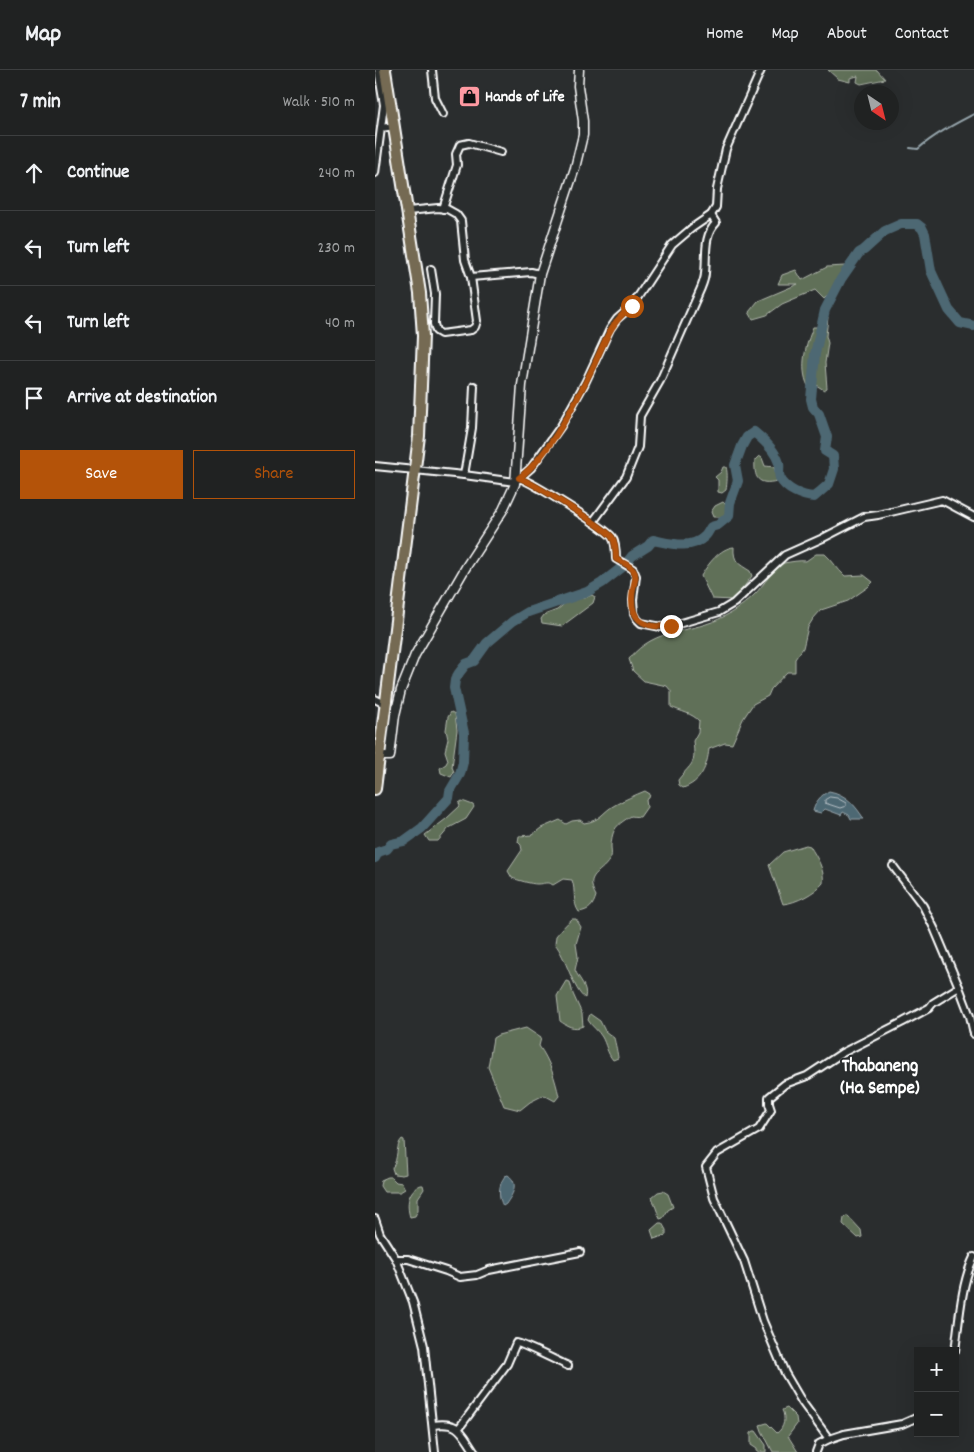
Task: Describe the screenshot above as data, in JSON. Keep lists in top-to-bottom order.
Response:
{
  "districts": ["Thabaneng (Ha Sempe)"],
  "places": {
    "shop": ["Hands of Life"]
  },
  "north": "bottom right",
  "page": {
    "header": "Map",
    "nav": [
      "Home",
      "Map",
      "About",
      "Contact"
    ],
    "heading": ["7 min", "Walk · 510 m"],
    "list": [
      ["Continue", "240 m"],
      ["Turn left", "230 m"],
      ["Turn left", "40 m"],
      "Arrive at destination"
    ],
    "buttons": ["Save", "Share"],
    "map_buttons": ["+", "−"]
  }
}
